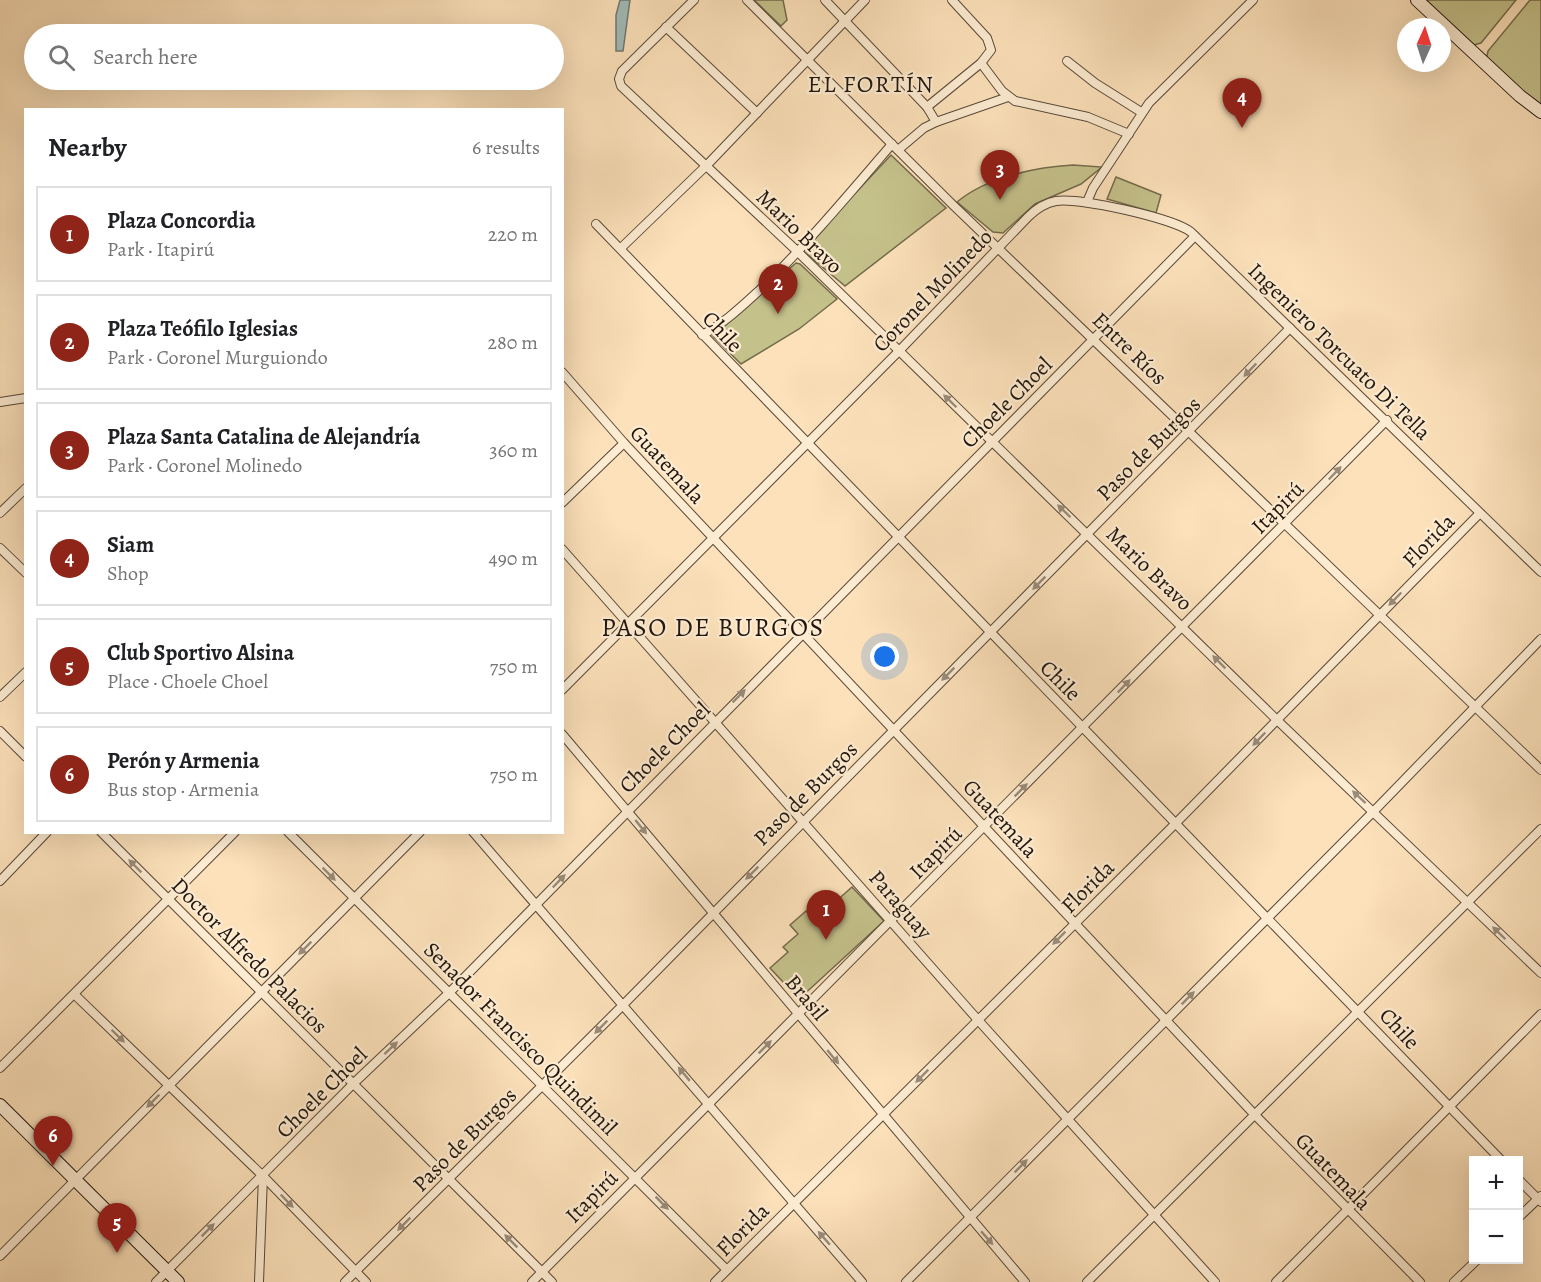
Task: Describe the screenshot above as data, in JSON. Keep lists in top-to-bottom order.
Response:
{
  "streets": {
    "street": [
      "Mario Bravo",
      "Coronel Molinedo",
      "Chile",
      "Entre Ríos",
      "Ingeniero Torcuato Di Tella",
      "Choele Choel",
      "Paso de Burgos",
      "Guatemala",
      "Itapirú",
      "Florida",
      "Paraguay",
      "Doctor Alfredo Palacios",
      "Brasil",
      "Senador Francisco Quindimil"
    ]
  },
  "crossings": [
    ["Mario Bravo", "Coronel Molinedo"],
    ["Mario Bravo", "Choele Choel"],
    ["Mario Bravo", "Paso de Burgos"],
    ["Mario Bravo", "Itapirú"],
    ["Mario Bravo", "Florida"],
    ["Coronel Molinedo", "Chile"],
    ["Coronel Molinedo", "Entre Ríos"],
    ["Coronel Molinedo", "Ingeniero Torcuato Di Tella"],
    ["Coronel Molinedo", "Guatemala"],
    ["Coronel Molinedo", "Paraguay"],
    ["Chile", "Choele Choel"],
    ["Chile", "Paso de Burgos"],
    ["Chile", "Itapirú"],
    ["Chile", "Florida"],
    ["Entre Ríos", "Choele Choel"],
    ["Entre Ríos", "Paso de Burgos"],
    ["Entre Ríos", "Itapirú"],
    ["Entre Ríos", "Florida"],
    ["Ingeniero Torcuato Di Tella", "Choele Choel"],
    ["Ingeniero Torcuato Di Tella", "Paso de Burgos"],
    ["Ingeniero Torcuato Di Tella", "Itapirú"],
    ["Ingeniero Torcuato Di Tella", "Florida"],
    ["Choele Choel", "Guatemala"],
    ["Choele Choel", "Paraguay"],
    ["Choele Choel", "Doctor Alfredo Palacios"],
    ["Choele Choel", "Brasil"],
    ["Choele Choel", "Senador Francisco Quindimil"],
    ["Paso de Burgos", "Guatemala"],
    ["Paso de Burgos", "Paraguay"],
    ["Paso de Burgos", "Doctor Alfredo Palacios"],
    ["Paso de Burgos", "Brasil"],
    ["Paso de Burgos", "Senador Francisco Quindimil"],
    ["Guatemala", "Itapirú"],
    ["Guatemala", "Florida"],
    ["Itapirú", "Paraguay"],
    ["Itapirú", "Doctor Alfredo Palacios"],
    ["Itapirú", "Brasil"],
    ["Itapirú", "Senador Francisco Quindimil"],
    ["Florida", "Paraguay"],
    ["Florida", "Brasil"],
    ["Florida", "Senador Francisco Quindimil"]
  ],
  "one_way": [
    "Mario Bravo",
    "Choele Choel",
    "Paso de Burgos",
    "Itapirú",
    "Florida",
    "Doctor Alfredo Palacios",
    "Brasil",
    "Senador Francisco Quindimil"
  ],
  "districts": ["EL FORTÍN", "PASO DE BURGOS"],
  "north": "top",
  "page": {
    "search": "Search here",
    "pins": [
      "4",
      "3",
      "2",
      "1",
      "6",
      "5"
    ],
    "heading": ["Nearby", "6 results"],
    "list": [
      {
        "mark": "1",
        "name": "Plaza Concordia",
        "note": "Park · Itapirú",
        "value": "220 m"
      },
      {
        "mark": "2",
        "name": "Plaza Teófilo Iglesias",
        "note": "Park · Coronel Murguiondo",
        "value": "280 m"
      },
      {
        "mark": "3",
        "name": "Plaza Santa Catalina de Alejandría",
        "note": "Park · Coronel Molinedo",
        "value": "360 m"
      },
      {
        "mark": "4",
        "name": "Siam",
        "note": "Shop",
        "value": "490 m"
      },
      {
        "mark": "5",
        "name": "Club Sportivo Alsina",
        "note": "Place · Choele Choel",
        "value": "750 m"
      },
      {
        "mark": "6",
        "name": "Perón y Armenia",
        "note": "Bus stop · Armenia",
        "value": "750 m"
      }
    ],
    "map_buttons": ["+", "−"]
  }
}
